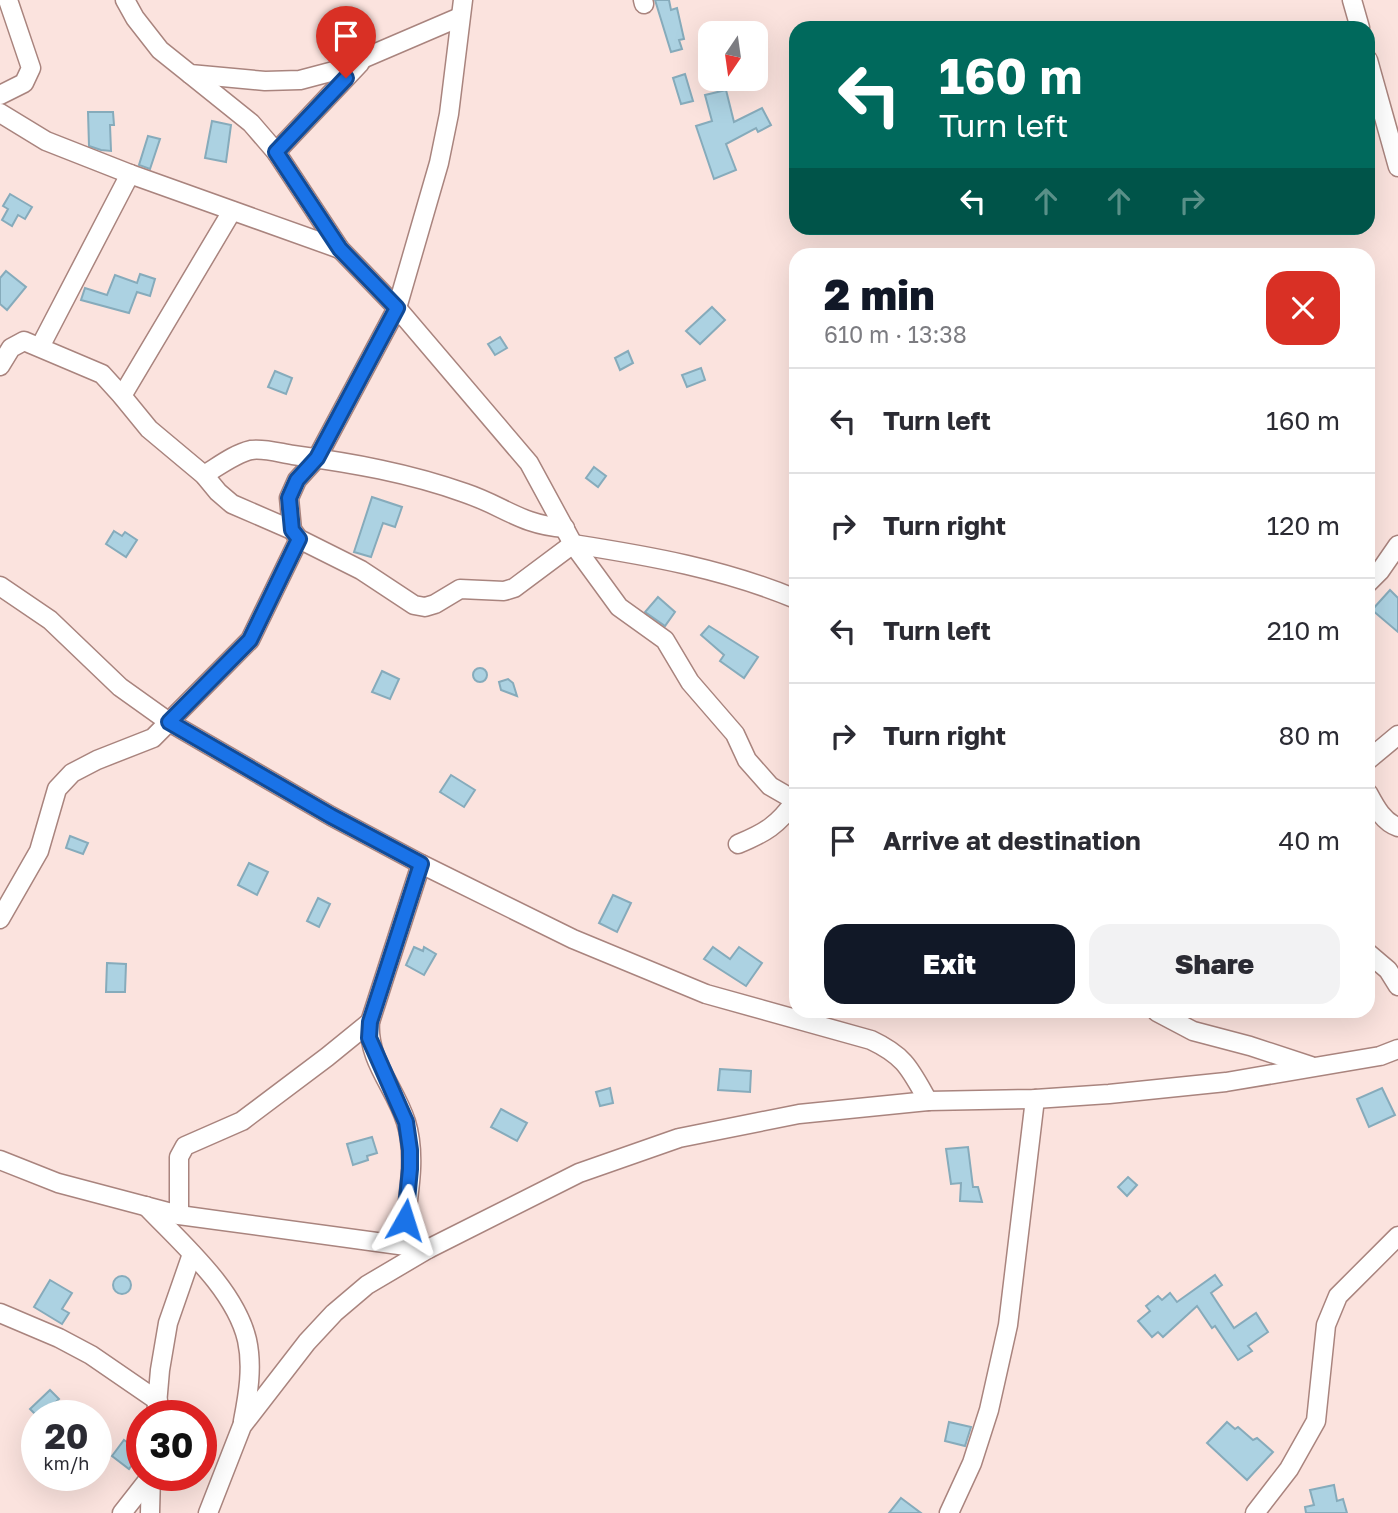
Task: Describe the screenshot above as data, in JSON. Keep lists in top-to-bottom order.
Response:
{
  "north": "bottom",
  "page": {
    "turn": ["160 m", "Turn left"],
    "heading": ["2 min", "610 m · 13:38"],
    "list": [
      {
        "name": "Turn left",
        "value": "160 m"
      },
      {
        "name": "Turn right",
        "value": "120 m"
      },
      {
        "name": "Turn left",
        "value": "210 m"
      },
      {
        "name": "Turn right",
        "value": "80 m"
      },
      {
        "name": "Arrive at destination",
        "value": "40 m"
      }
    ],
    "buttons": ["Exit", "Share"],
    "speed": "20 km/h",
    "limit": "30"
  }
}
